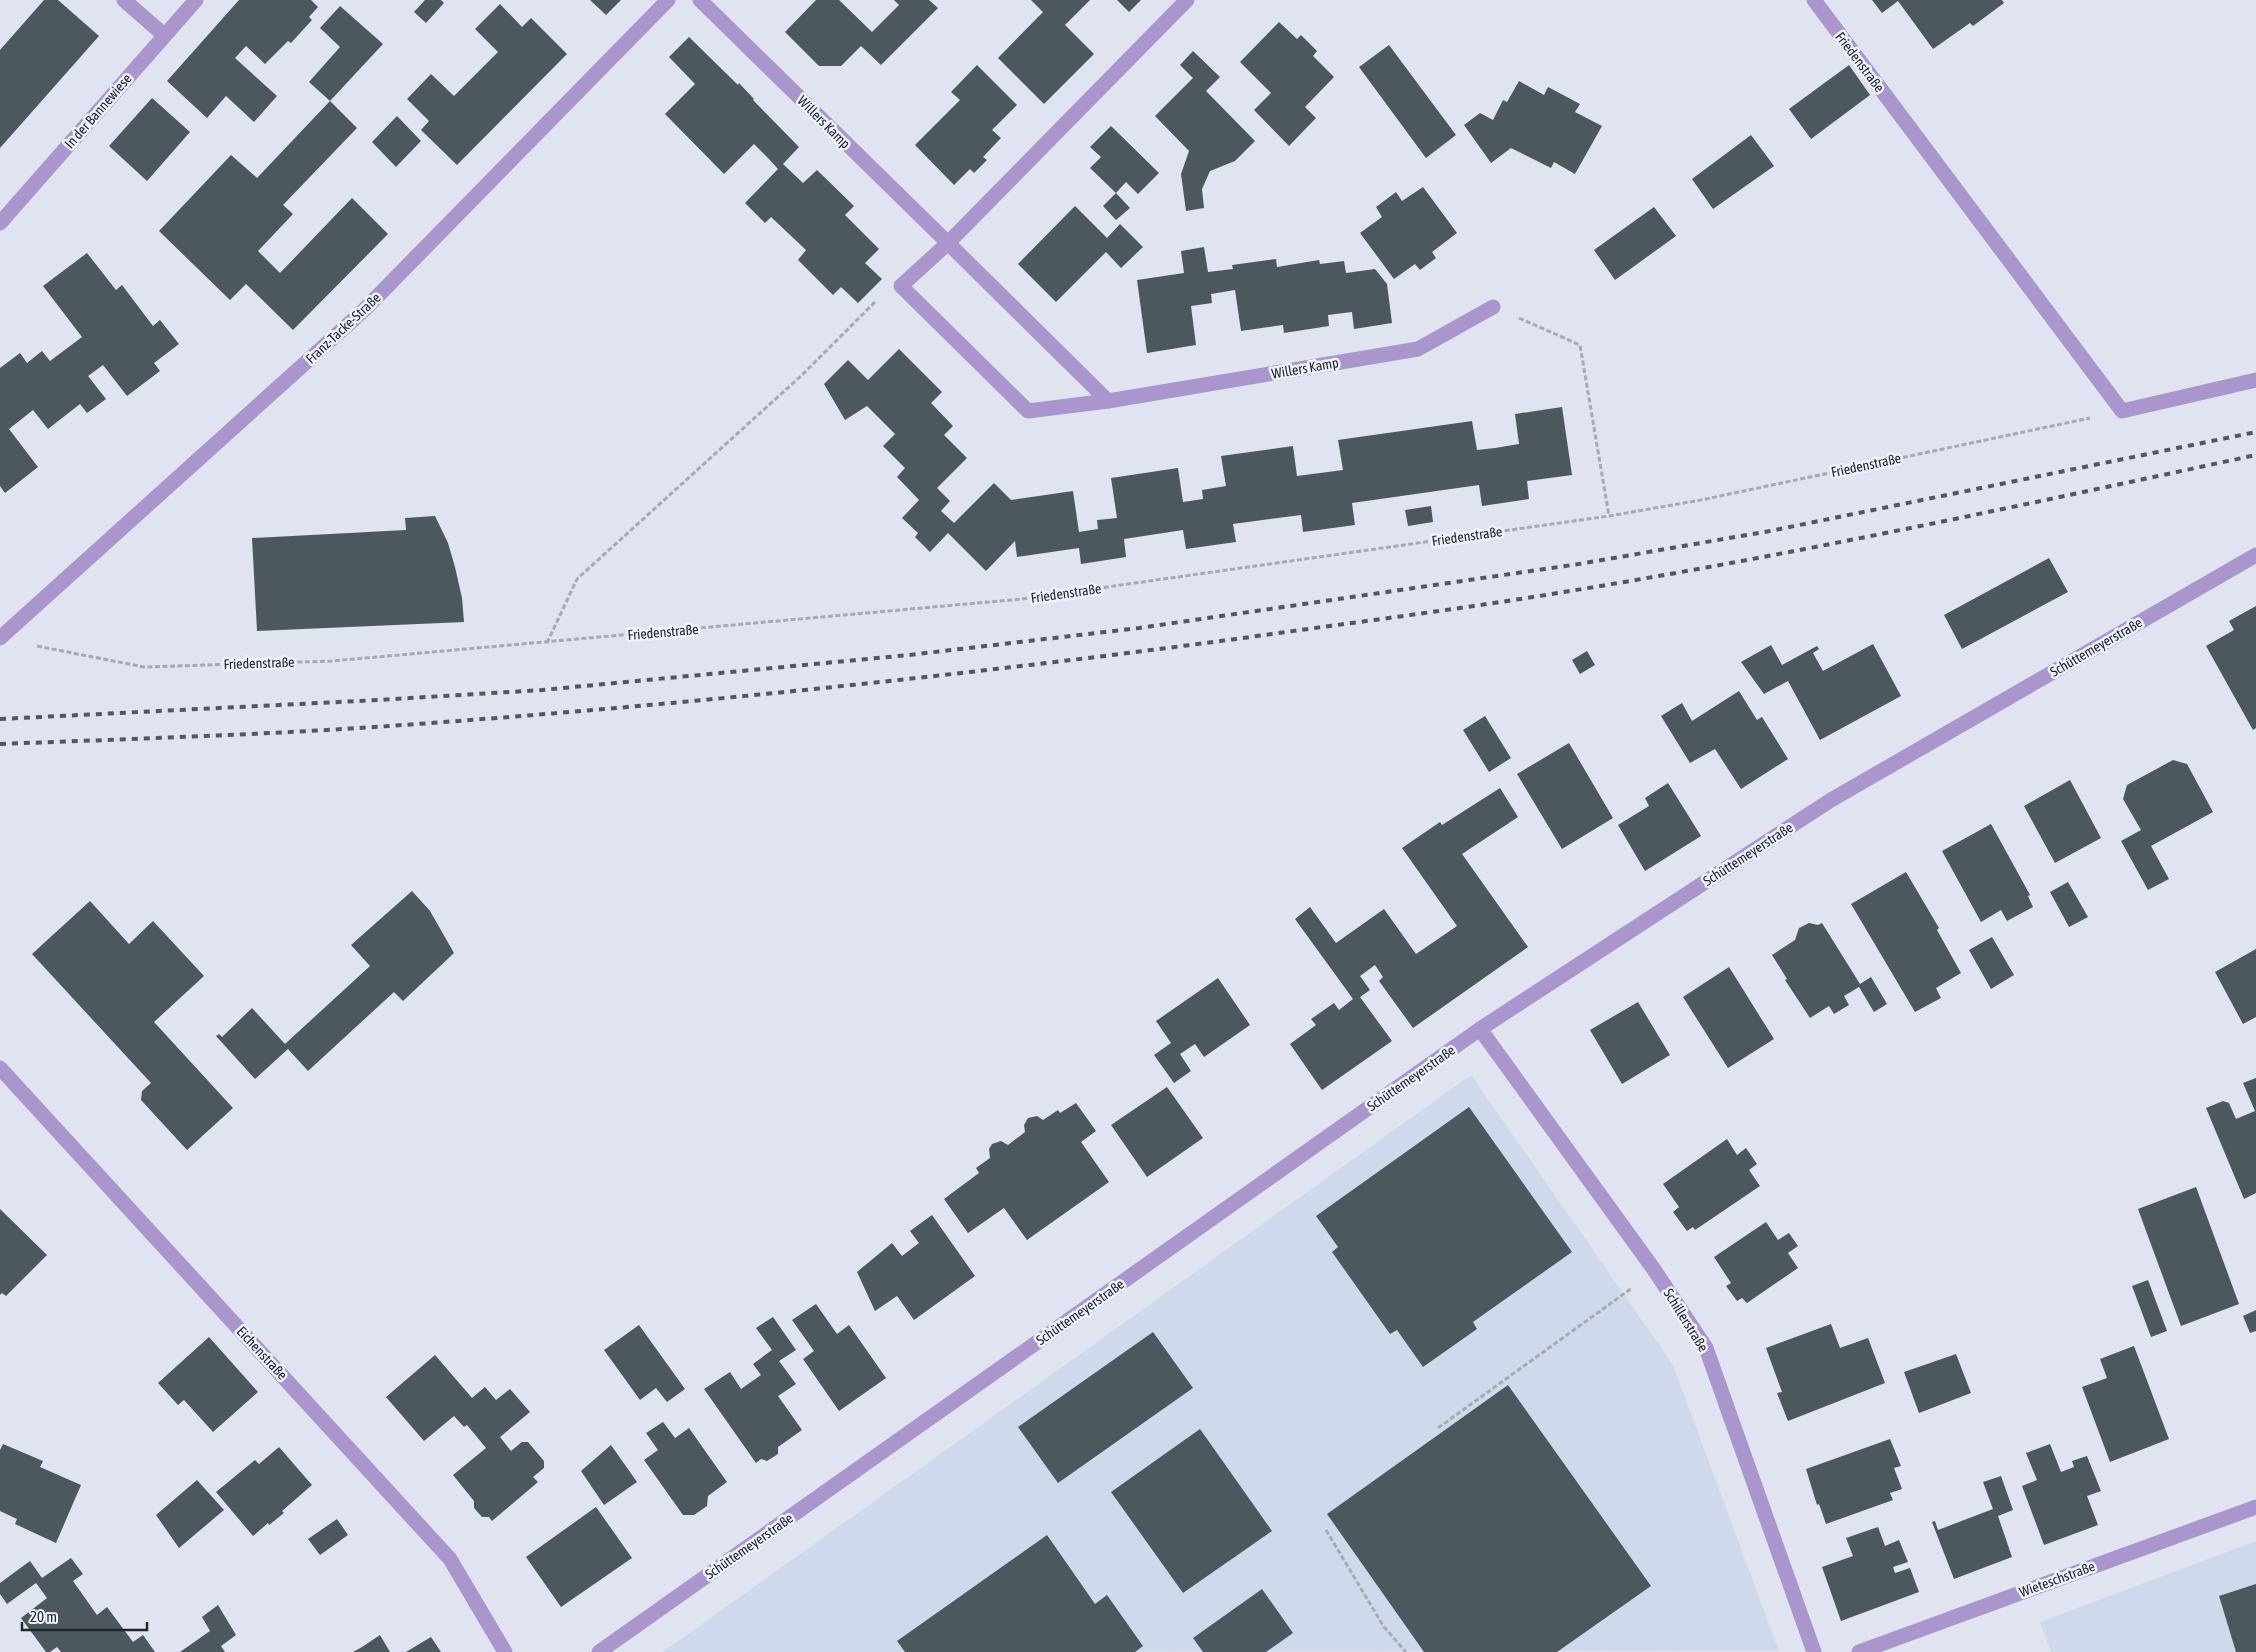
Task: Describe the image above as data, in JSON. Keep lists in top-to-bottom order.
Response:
{
  "streets": {
    "street": [
      "Friedenstraße",
      "In der Bannewiese",
      "Willers Kamp",
      "Franz-Tacke-Straße",
      "Schüttemeyerstraße",
      "Schillerstraße",
      "Eichenstraße",
      "Wieteschstraße"
    ]
  },
  "crossings": [
    ["Schüttemeyerstraße", "Schillerstraße"]
  ],
  "scale_bar": "20 m"
}
